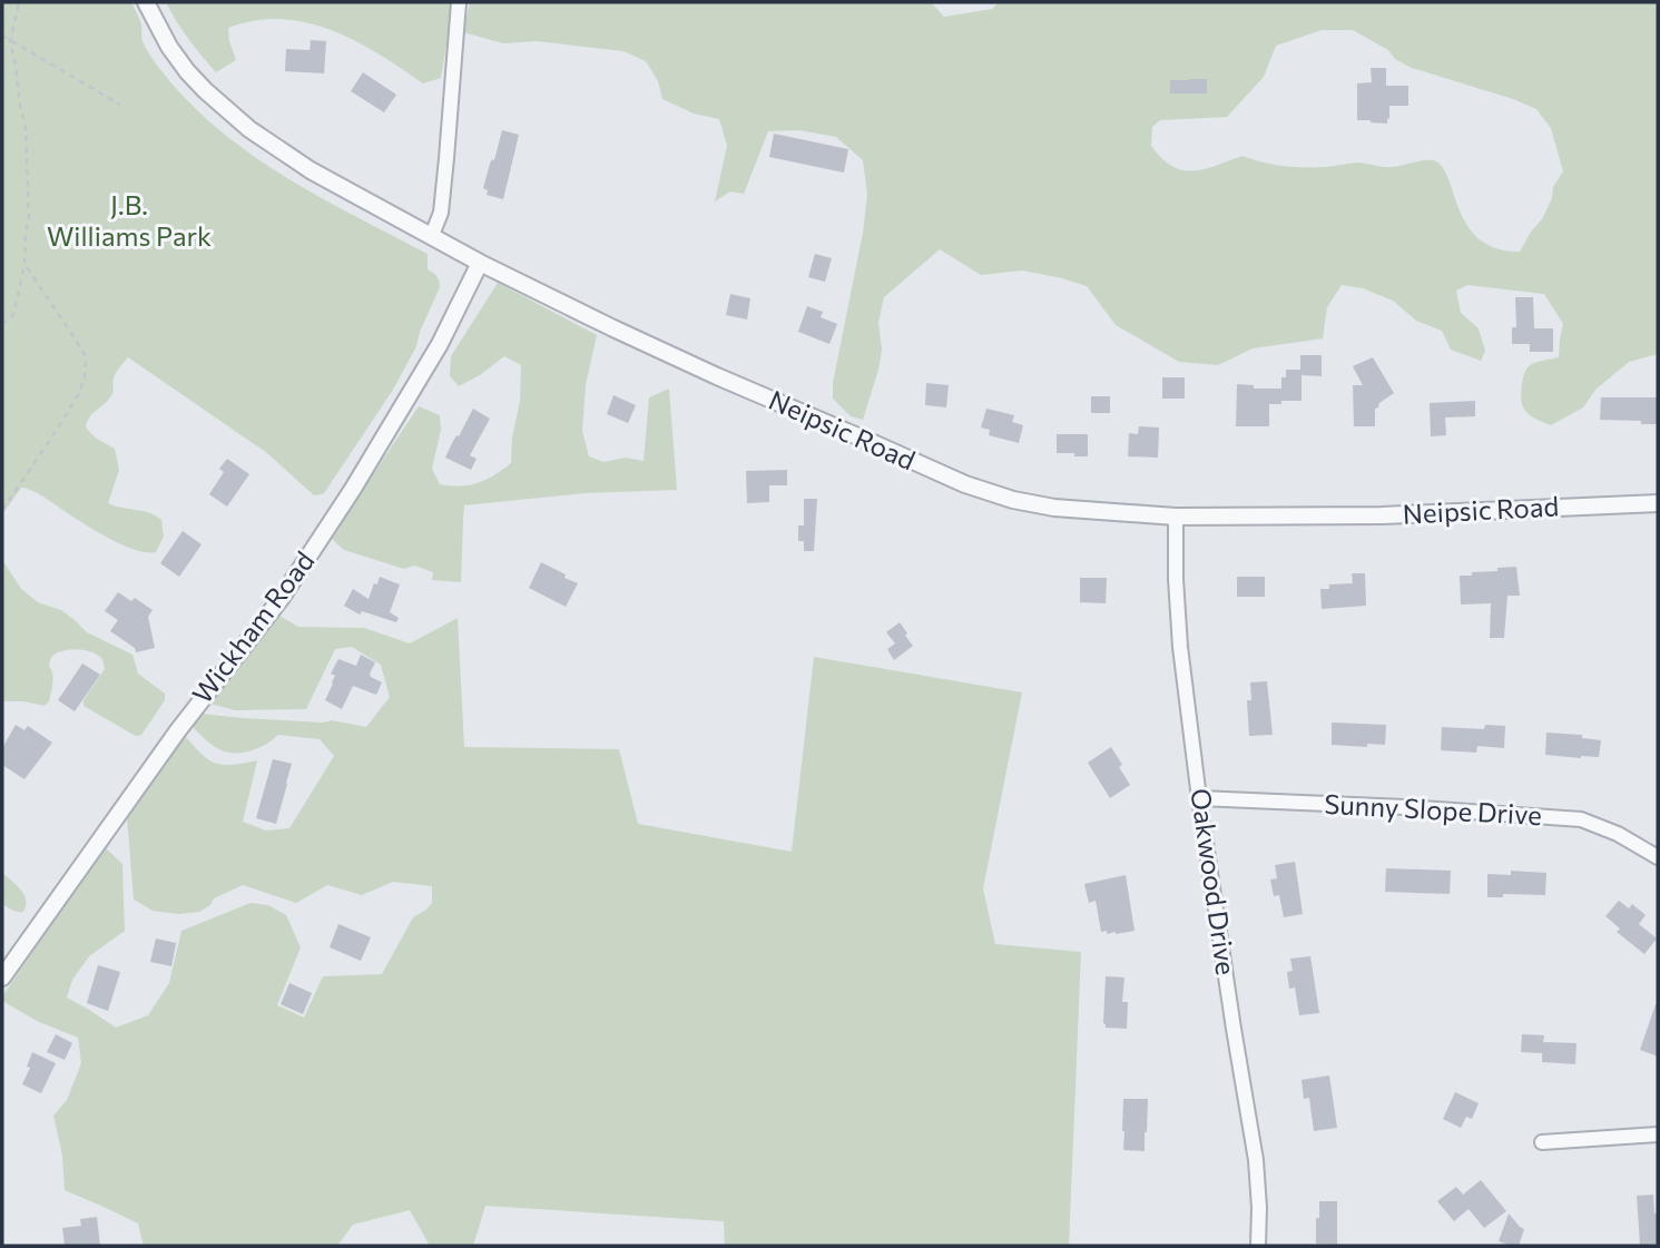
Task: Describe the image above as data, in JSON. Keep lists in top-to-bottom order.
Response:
{
  "streets": {
    "street": [
      "Neipsic Road",
      "Wickham Road",
      "Sunny Slope Drive",
      "Oakwood Drive"
    ]
  },
  "crossings": [
    ["Neipsic Road", "Wickham Road"],
    ["Neipsic Road", "Oakwood Drive"],
    ["Sunny Slope Drive", "Oakwood Drive"]
  ],
  "parks": ["J.B. Williams Park"]
}
